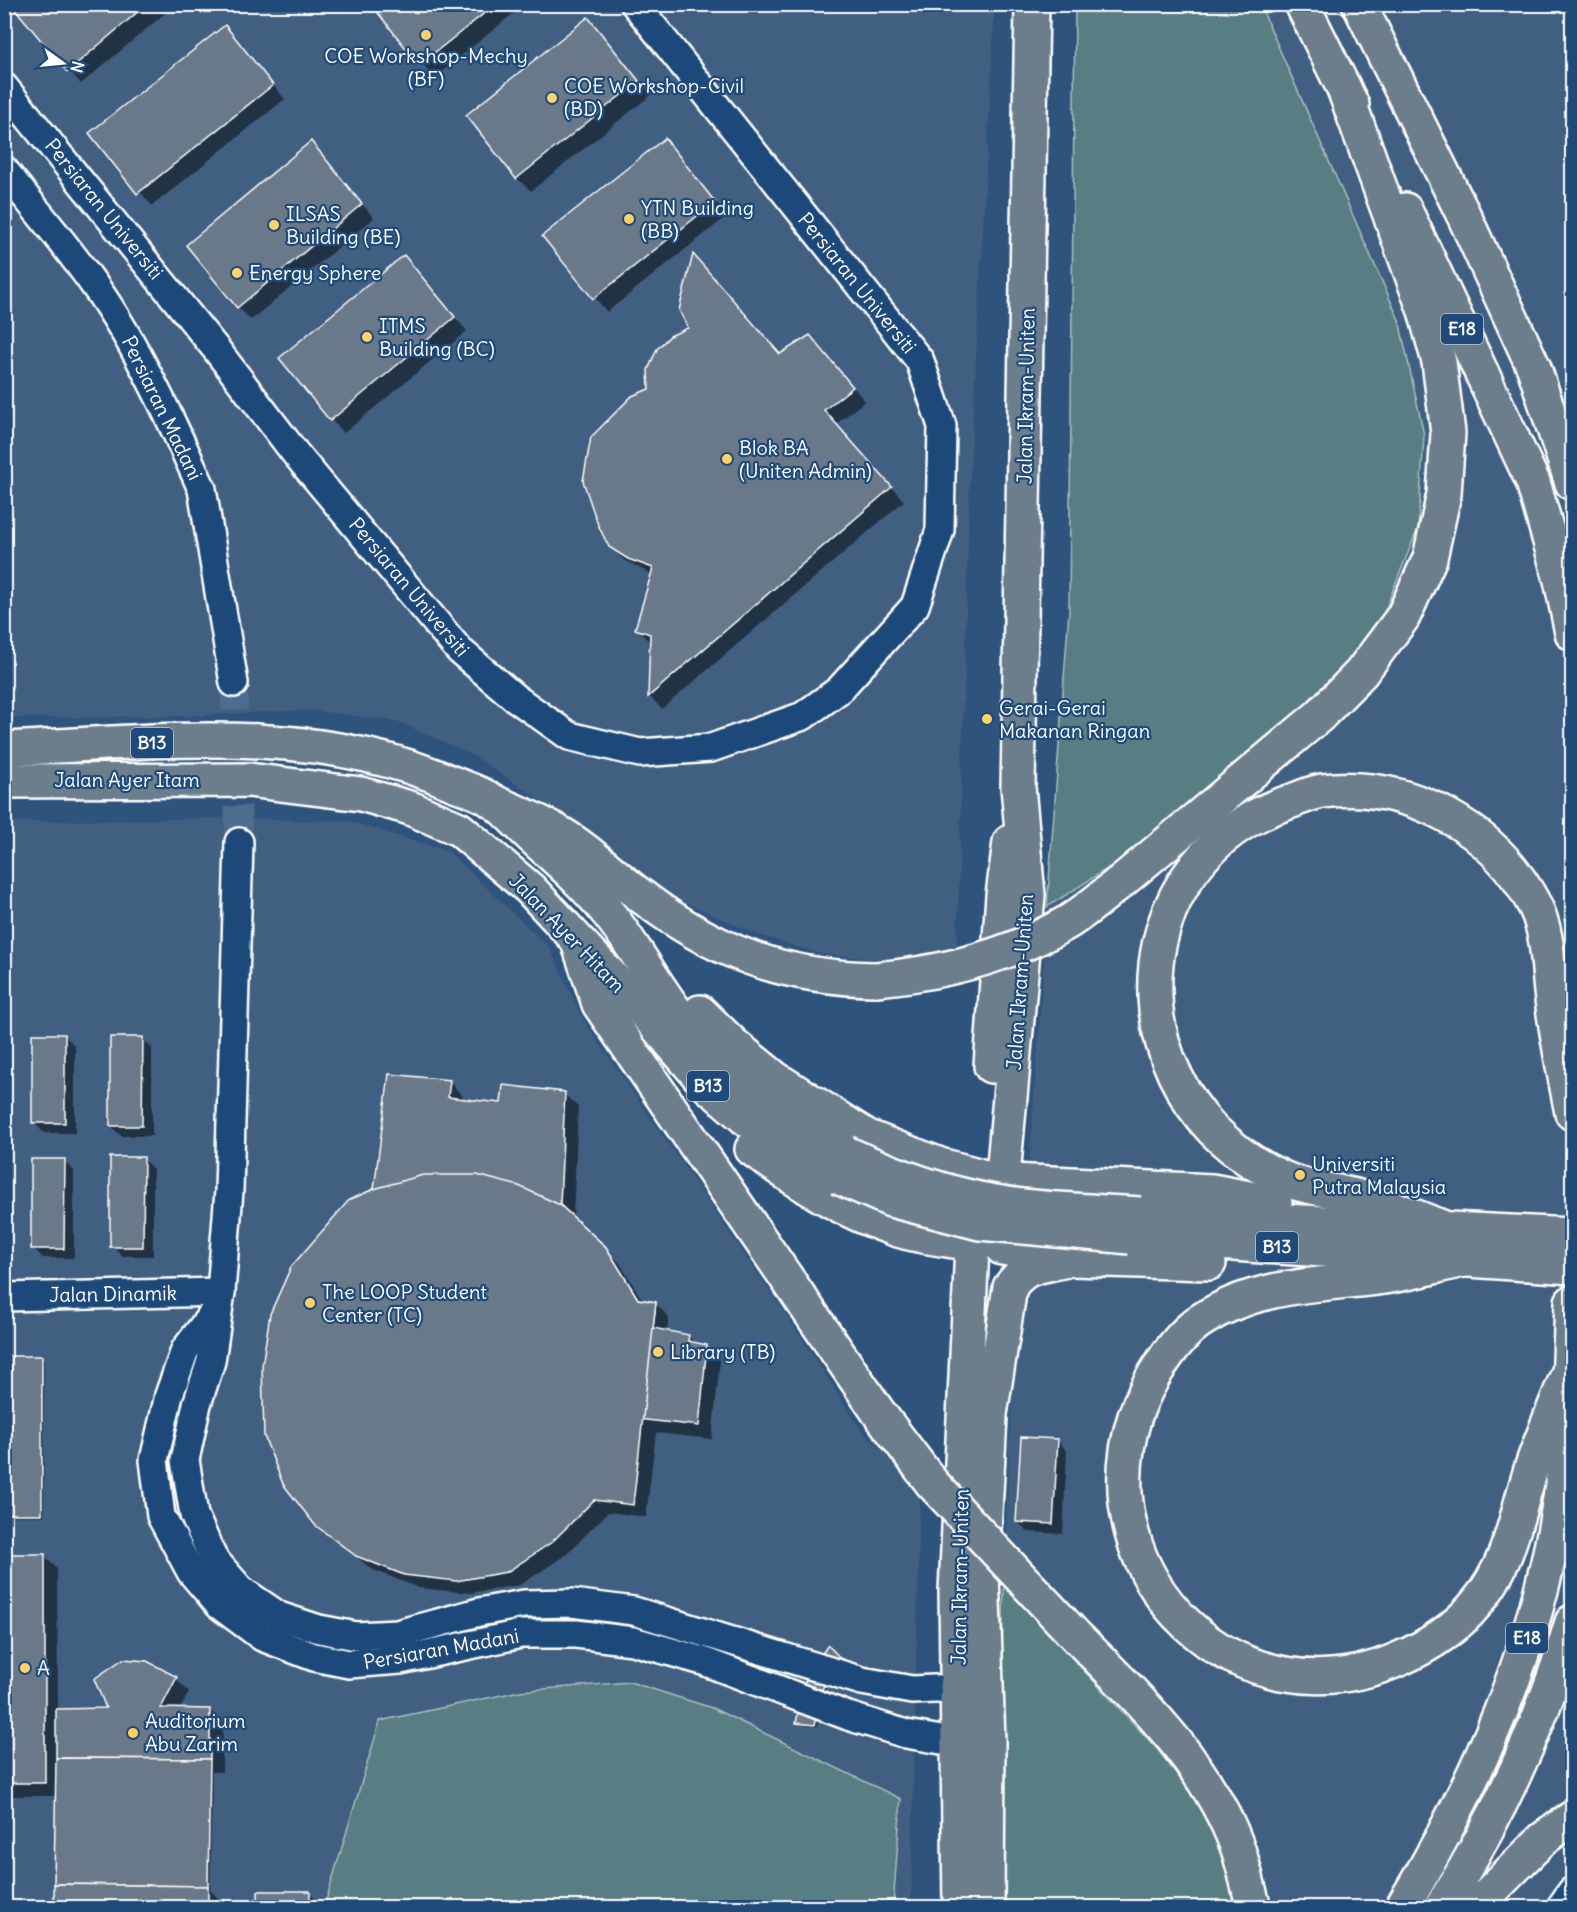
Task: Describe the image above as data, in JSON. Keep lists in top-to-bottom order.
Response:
{
  "streets": {
    "main road": [
      "E18",
      "Jalan Ikram-Uniten",
      "B13",
      "Jalan Ayer Itam",
      "Jalan Ayer Hitam"
    ],
    "street": ["Persiaran Universiti", "Persiaran Madani", "Jalan Dinamik"]
  },
  "crossings": [
    ["Jalan Ikram-Uniten", "Persiaran Madani"],
    ["Persiaran Madani", "Jalan Dinamik"],
    ["B13", "Jalan Ayer Hitam"],
    ["Jalan Ayer Itam", "Jalan Ayer Hitam"]
  ],
  "places": [
    "COE Workshop-Mechy (BF)",
    "COE Workshop-Civil (BD)",
    "YTN Building (BB)",
    "ILSAS Building (BE)",
    "Energy Sphere",
    "ITMS Building (BC)",
    "Blok BA (Uniten Admin)",
    "Gerai-Gerai Makanan Ringan",
    "Universiti Putra Malaysia",
    "The LOOP Student Center (TC)",
    "Library (TB)",
    "A",
    "Auditorium Abu Zarim"
  ],
  "north": "right"
}
